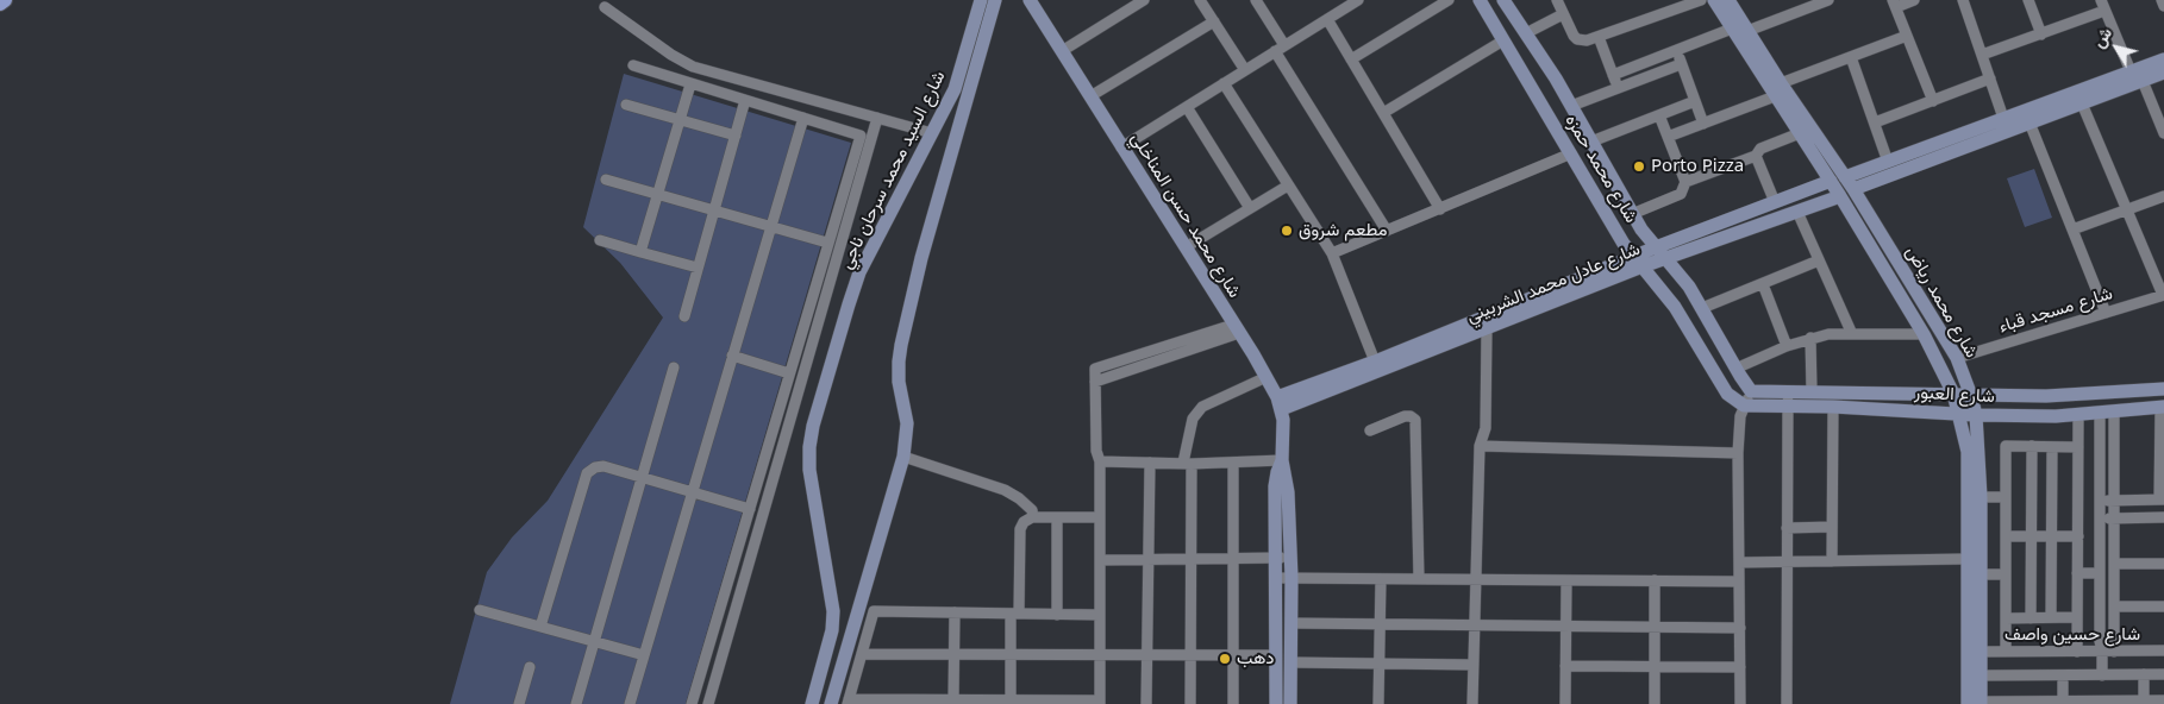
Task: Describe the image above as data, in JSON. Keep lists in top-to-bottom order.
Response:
{
  "streets": {
    "street": [
      "شارع محمد حمزه",
      "شارع السيد محمد سرحان ناجي",
      "شارع محمد حسن المناخلي",
      "شارع عادل محمد الشربيني",
      "شارع محمد رياض",
      "شارع مسجد قباء",
      "شارع العبور",
      "شارع حسين واصف"
    ]
  },
  "crossings": [
    ["شارع محمد حمزه", "شارع عادل محمد الشربيني"],
    ["شارع محمد حمزه", "شارع العبور"],
    ["شارع محمد حسن المناخلي", "شارع عادل محمد الشربيني"],
    ["شارع عادل محمد الشربيني", "شارع محمد رياض"],
    ["شارع محمد رياض", "شارع مسجد قباء"],
    ["شارع محمد رياض", "شارع العبور"],
    ["شارع محمد رياض", "شارع حسين واصف"]
  ],
  "places": ["Porto Pizza", "مطعم شروق", "دهب"],
  "north": "top left"
}
